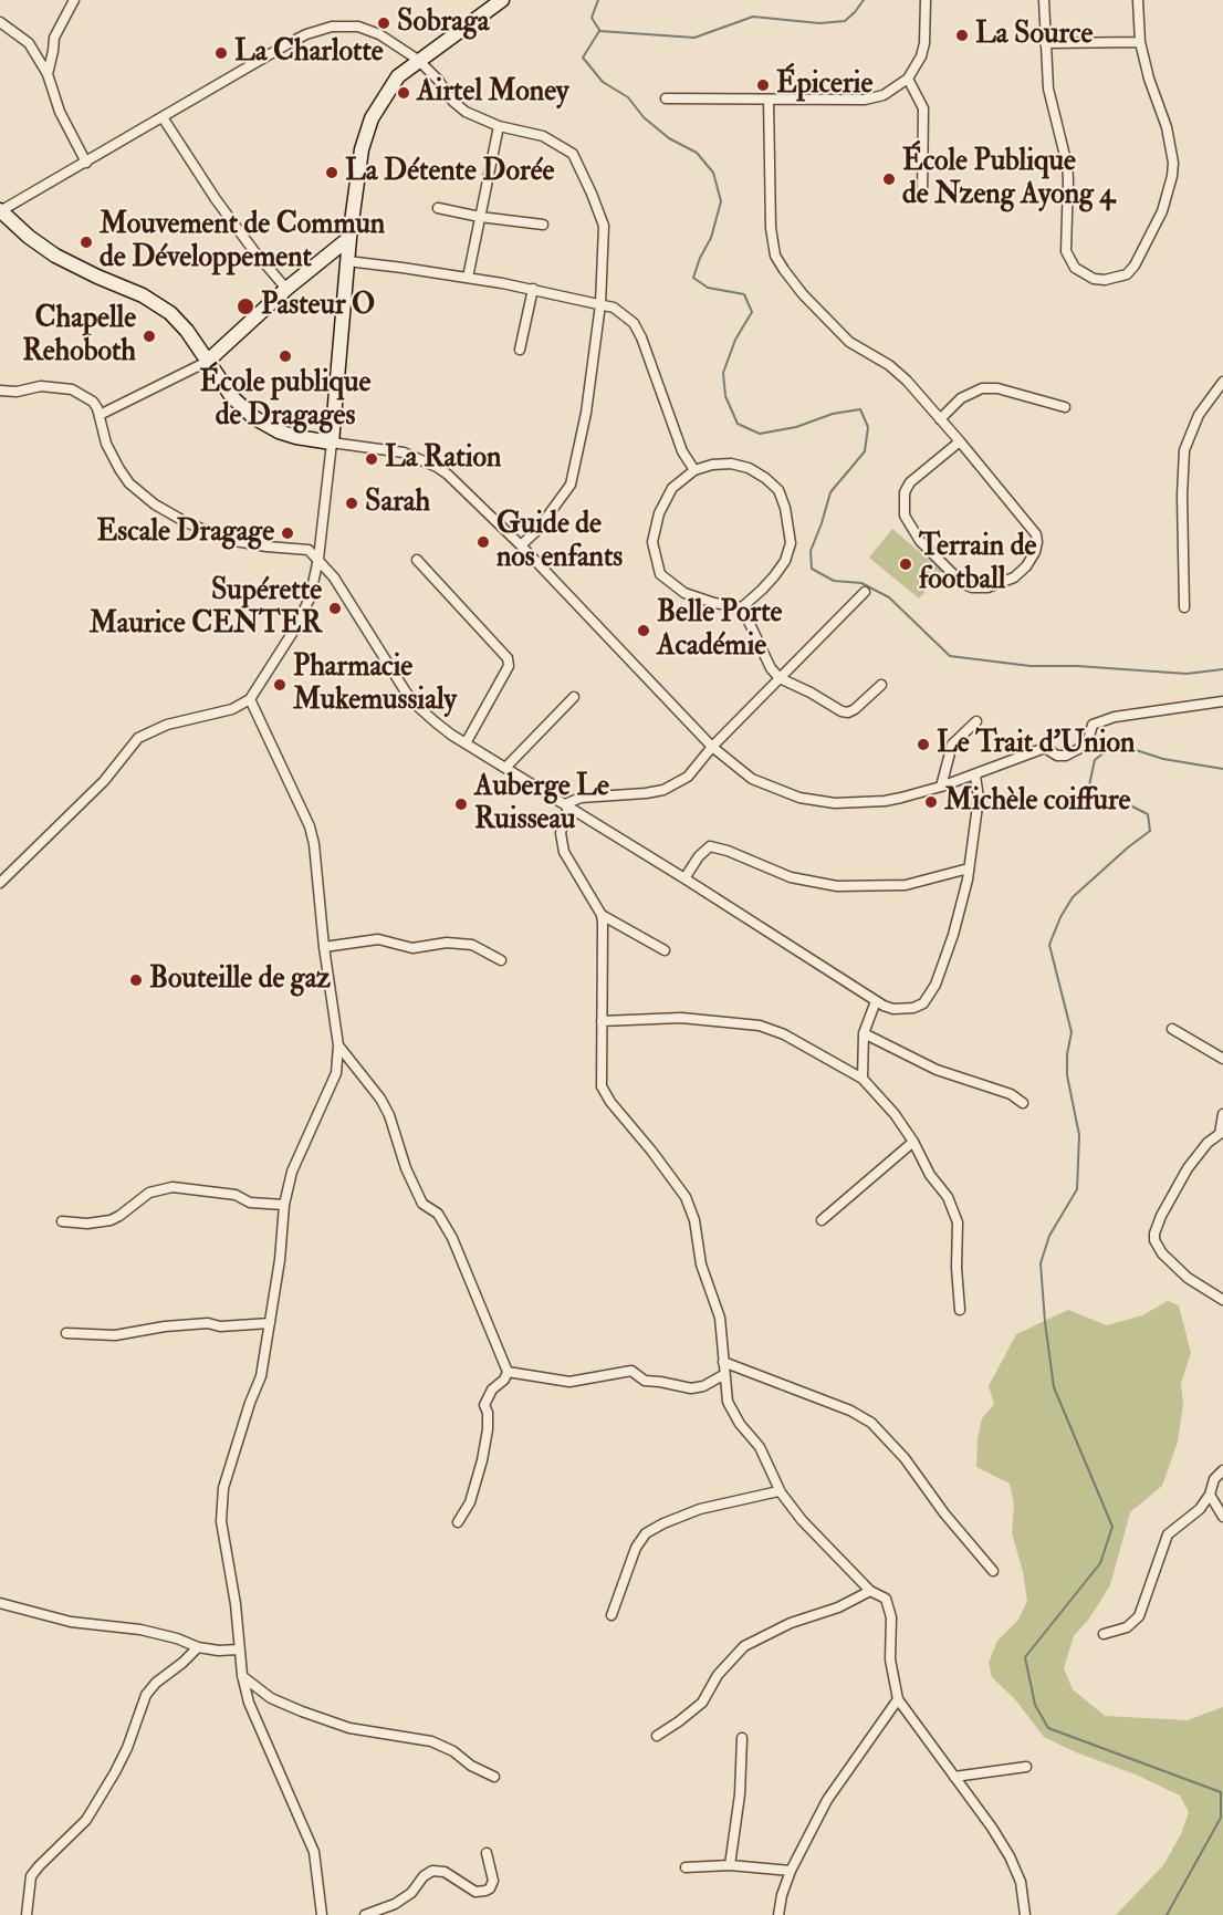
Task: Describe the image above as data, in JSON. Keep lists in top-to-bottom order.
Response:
{
  "places": [
    "Sobraga",
    "La Source",
    "La Charlotte",
    "Épicerie",
    "Airtel Money",
    "La Détente Dorée",
    "École Publique de Nzeng Ayong 4",
    "Mouvement de Commun de Développement",
    "Pasteur O",
    "Chapelle Rehoboth",
    "École publique de Dragages",
    "La Ration",
    "Sarah",
    "Escale Dragage",
    "Guide de nos enfants",
    "Terrain de football",
    "Supérette Maurice CENTER",
    "Belle Porte Académie",
    "Pharmacie Mukemussialy",
    "Le Trait d'Union",
    "Michèle coiffure",
    "Auberge Le Ruisseau",
    "Bouteille de gaz"
  ]
}
